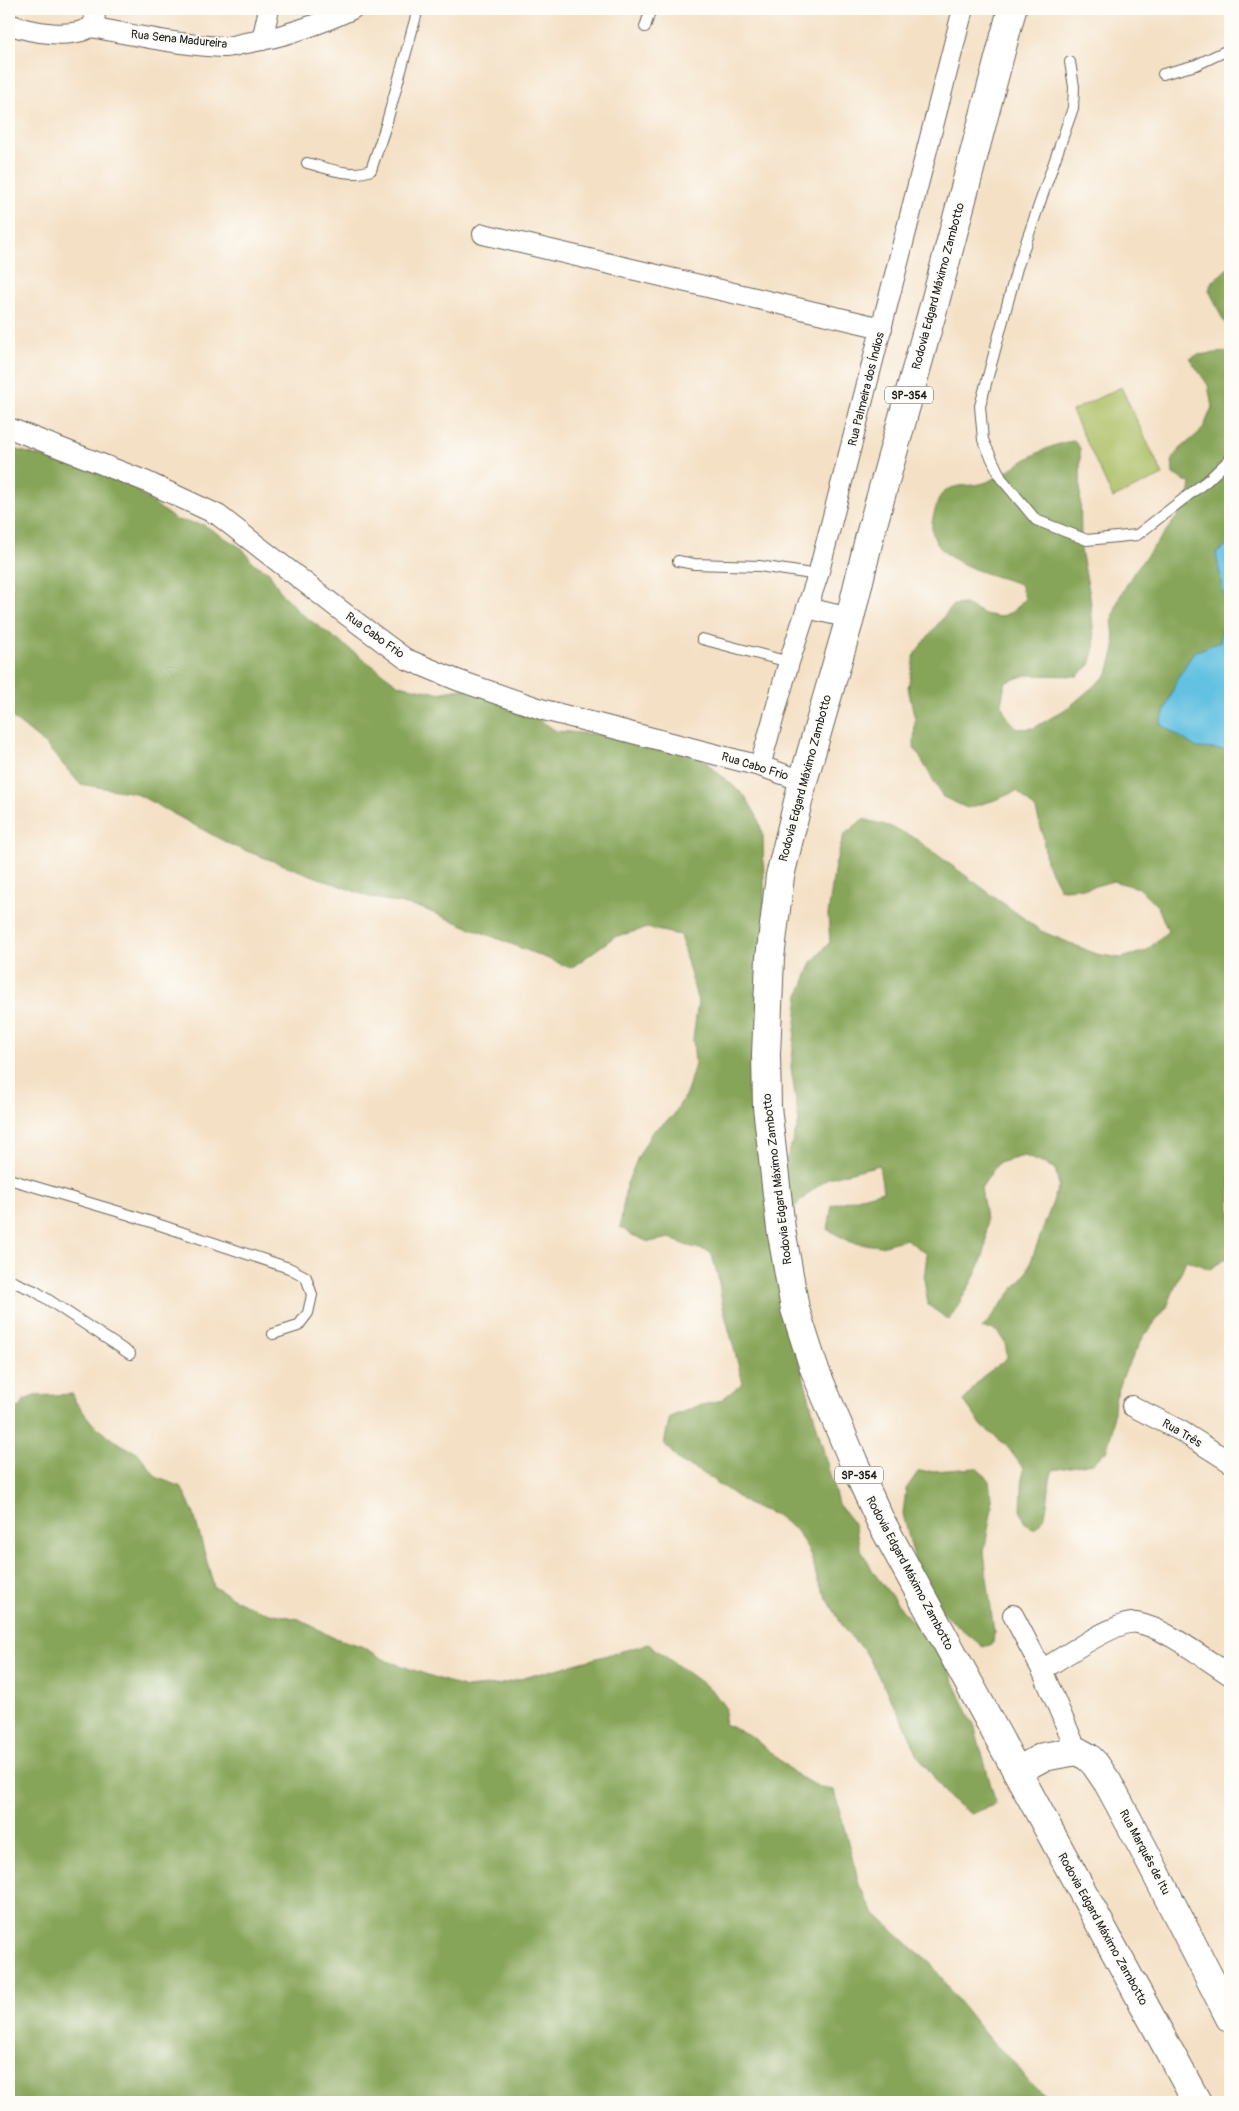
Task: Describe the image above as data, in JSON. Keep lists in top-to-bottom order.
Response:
{
  "streets": {
    "main road": ["Rodovia Edgard Máximo Zambotto", "SP-354", "Rua Marquês de Itu"],
    "street": [
      "Rua Sena Madureira",
      "Rua Palmeira dos Índios",
      "Rua Cabo Frio",
      "Rua Três"
    ]
  },
  "crossings": [
    ["Rodovia Edgard Máximo Zambotto", "Rua Cabo Frio"],
    ["Rua Palmeira dos Índios", "Rua Cabo Frio"]
  ]
}
